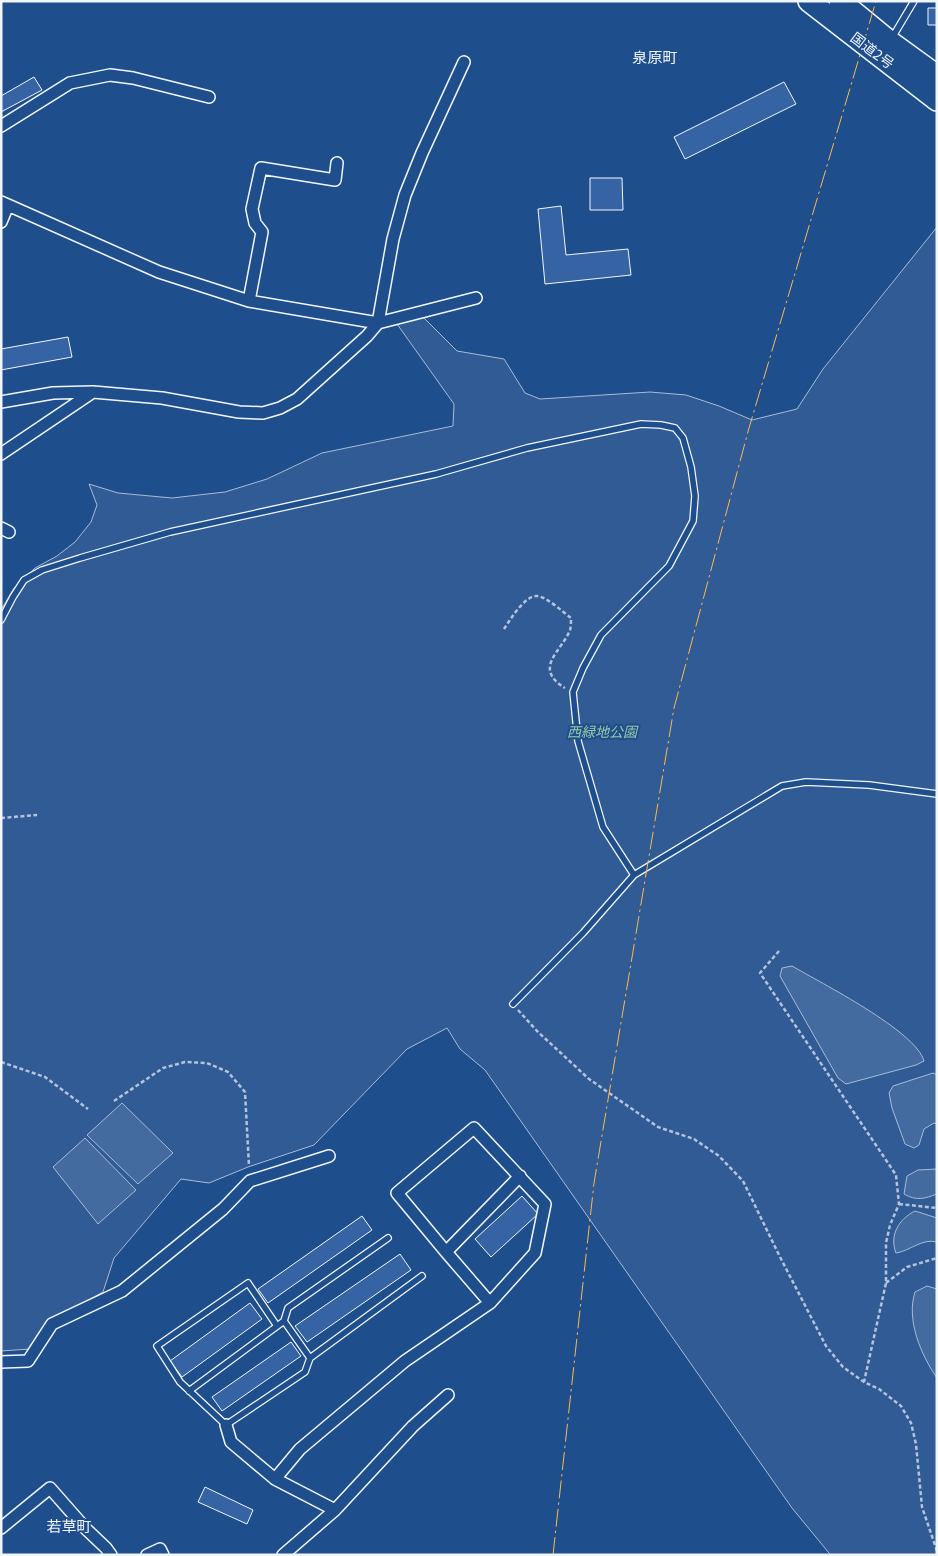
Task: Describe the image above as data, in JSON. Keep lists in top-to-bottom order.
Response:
{
  "streets": {
    "highway": ["国道2号"]
  },
  "districts": ["泉原町", "若草町"],
  "parks": ["西緑地公園"]
}
